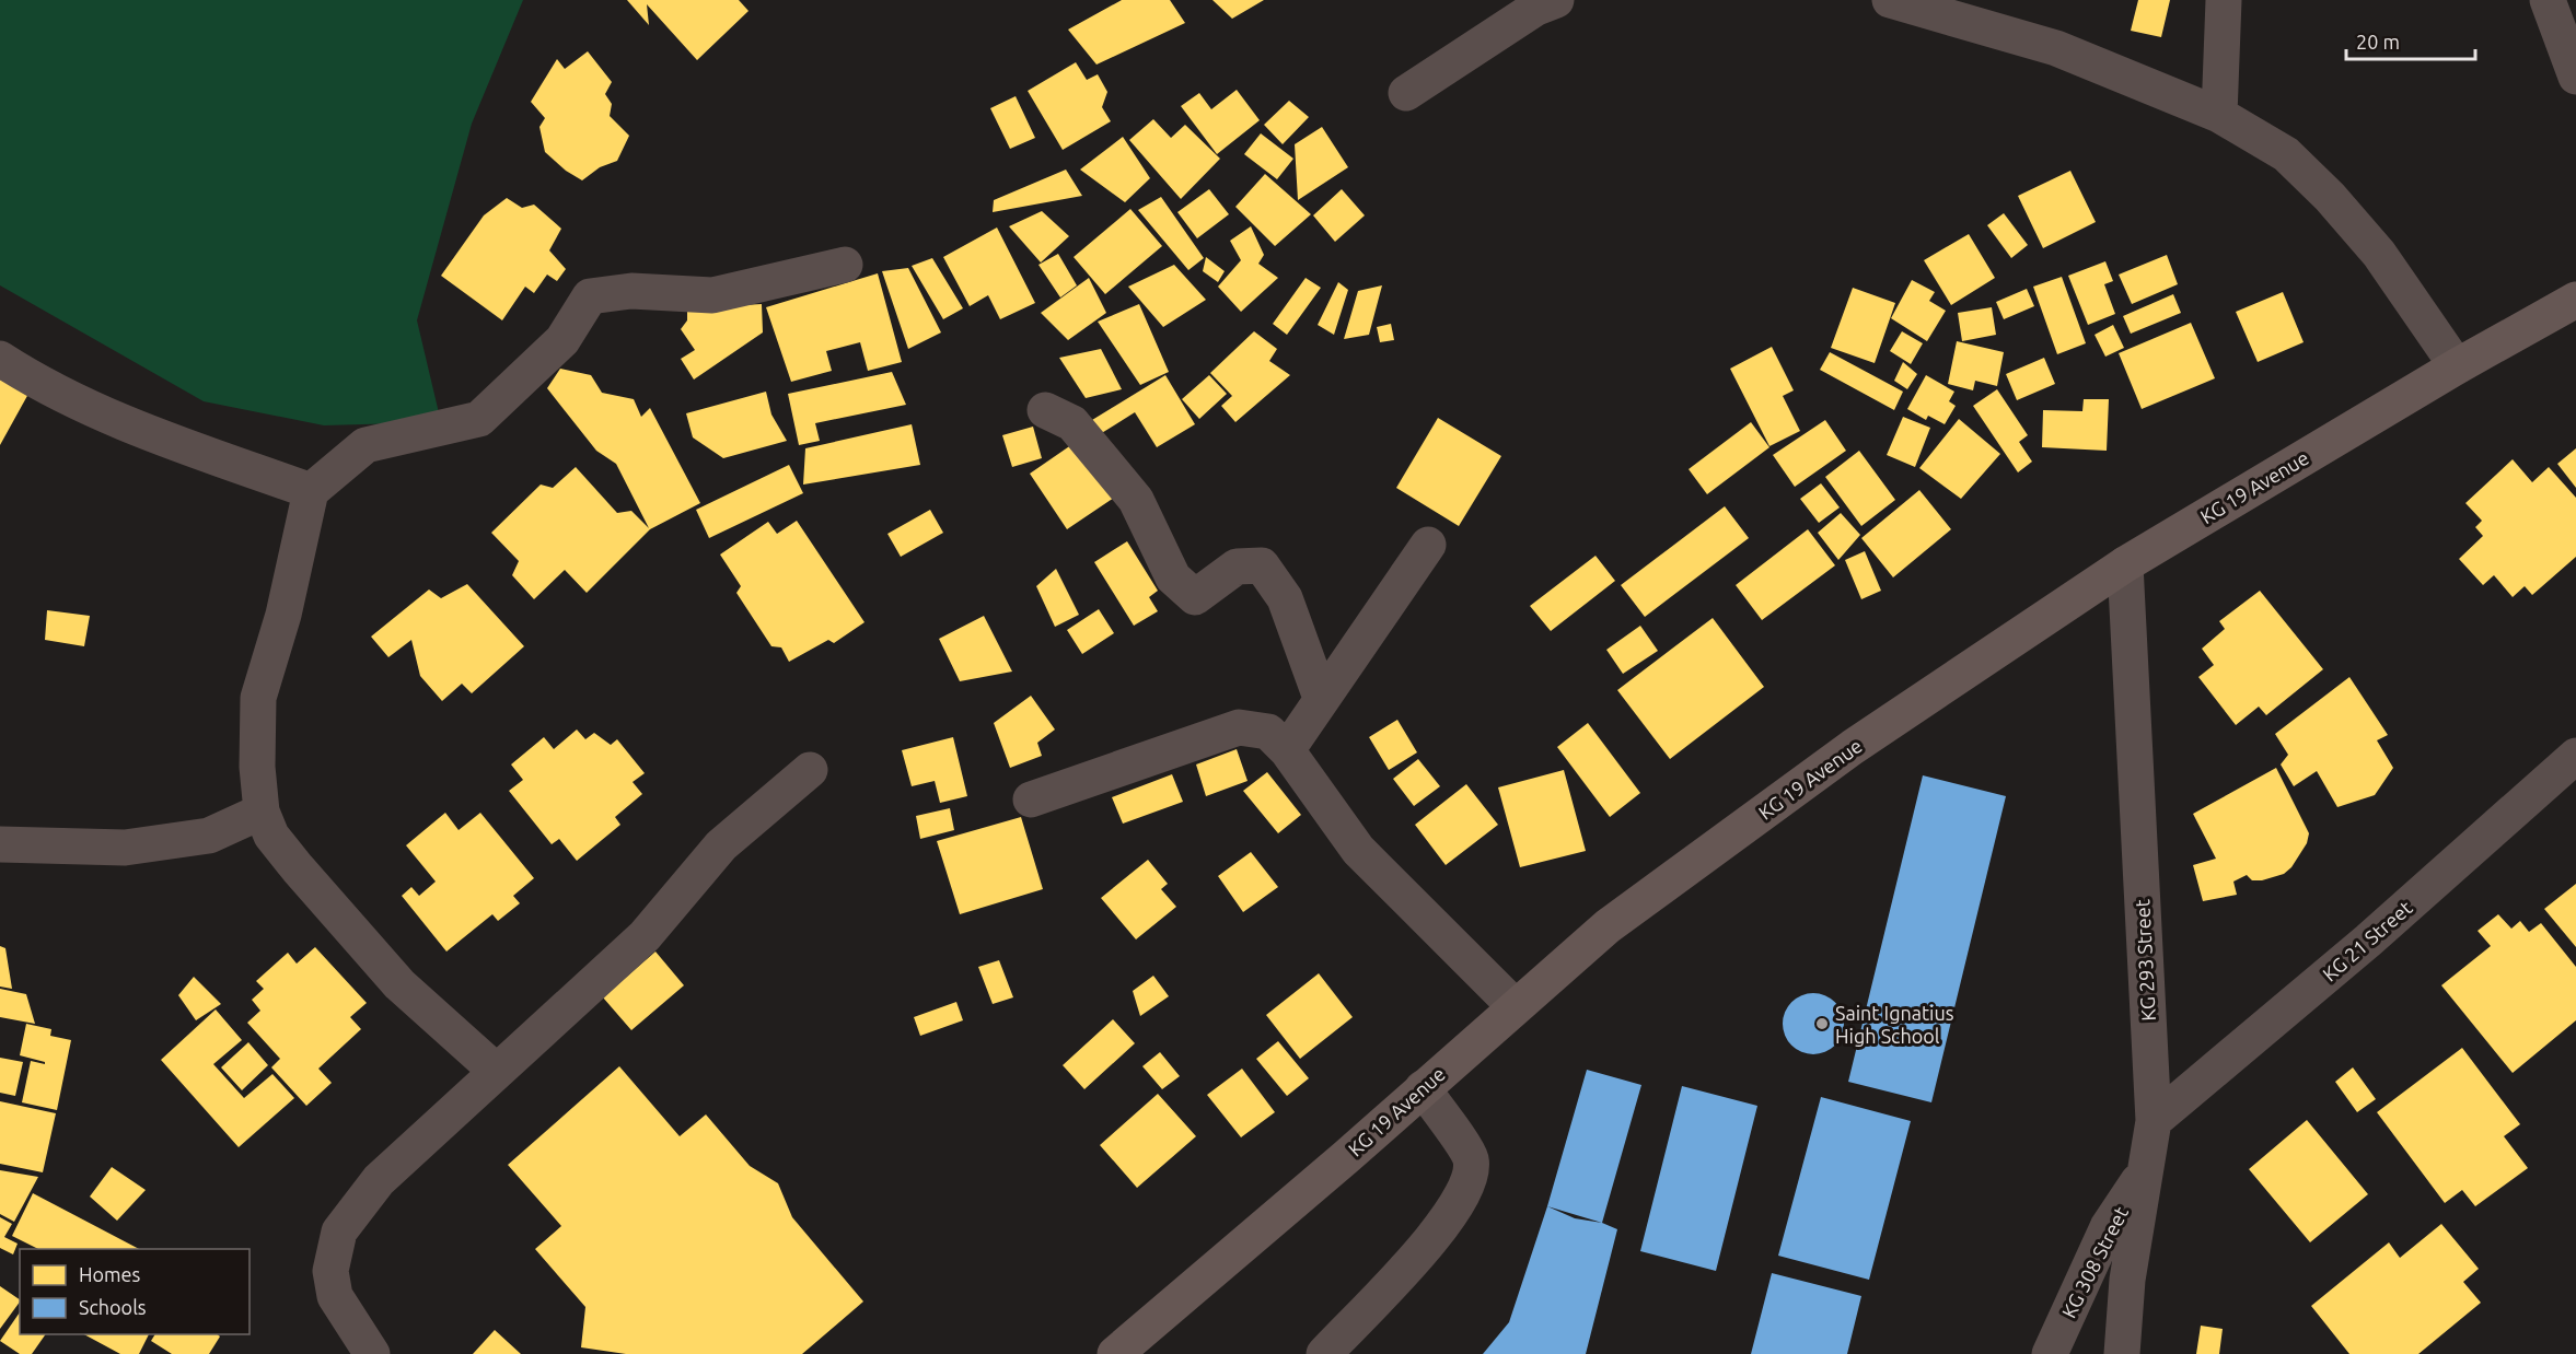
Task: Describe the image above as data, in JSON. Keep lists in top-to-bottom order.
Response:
{
  "streets": {
    "main road": ["KG 19 Avenue"],
    "street": ["KG 21 Street", "KG 293 Street", "KG 308 Street"]
  },
  "crossings": [
    ["KG 19 Avenue", "KG 293 Street"],
    ["KG 21 Street", "KG 293 Street"],
    ["KG 293 Street", "KG 308 Street"]
  ],
  "places": ["Saint Ignatius High School"],
  "legend": ["Homes", "Schools"],
  "scale_bar": "20 m"
}
